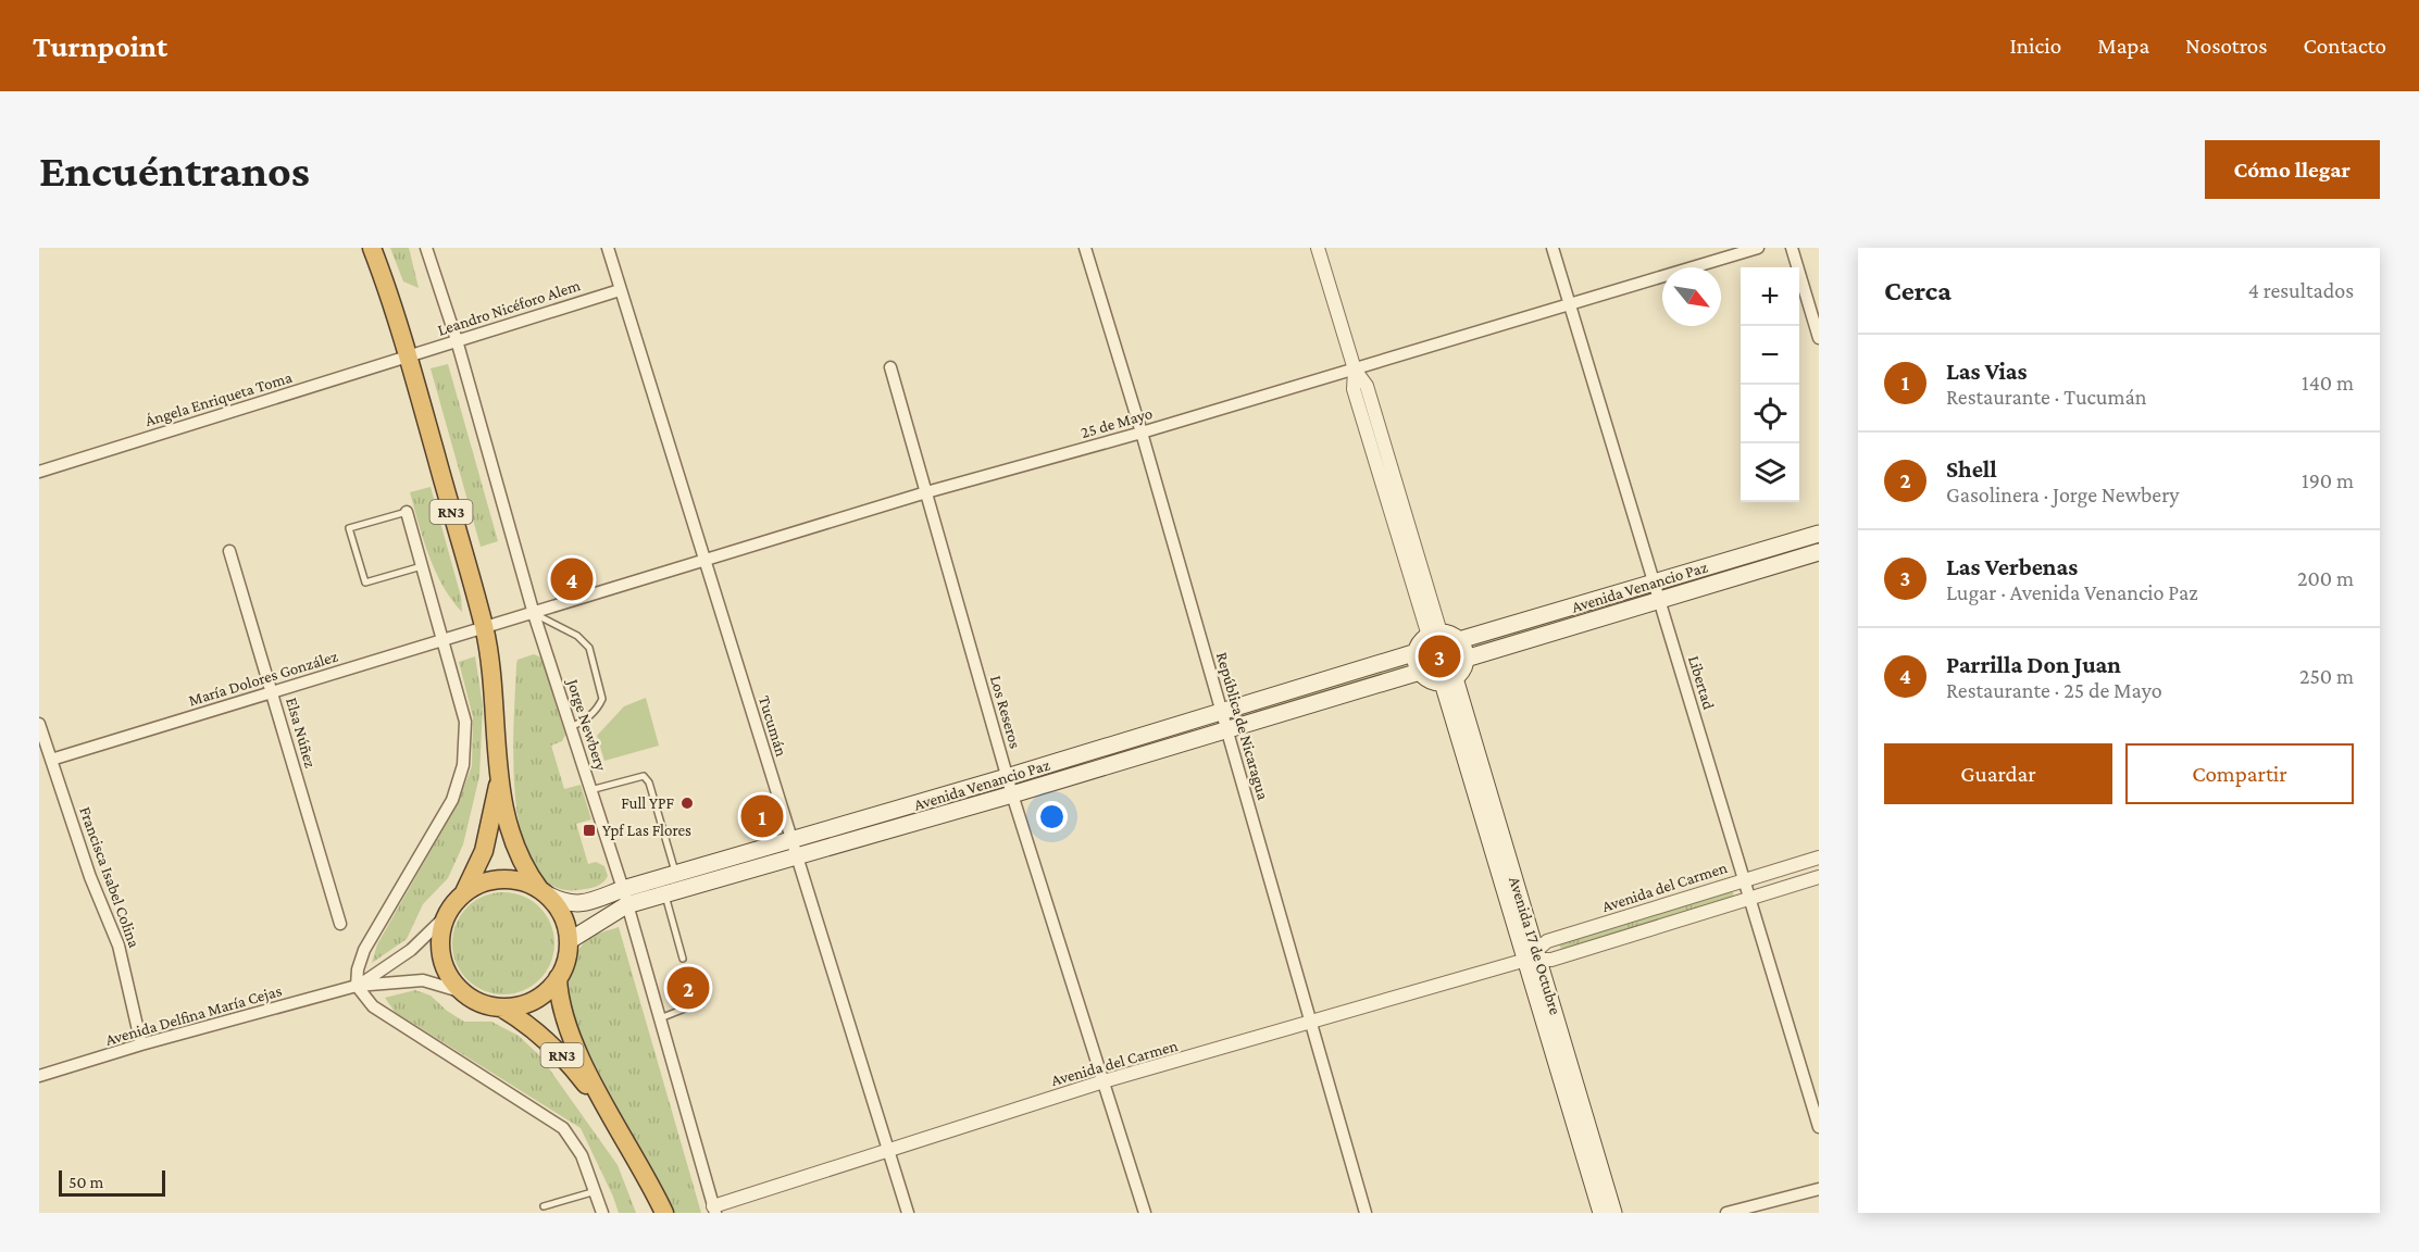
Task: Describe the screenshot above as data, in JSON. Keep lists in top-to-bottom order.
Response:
{
  "streets": {
    "highway": ["RN3"],
    "main road": ["Avenida Venancio Paz", "Avenida 17 de Octubre"],
    "street": [
      "Leandro Nicéforo Alem",
      "Ángela Enriqueta Toma",
      "25 de Mayo",
      "María Dolores González",
      "Libertad",
      "Los Reseros",
      "Jorge Newbery",
      "Tucumán",
      "República de Nicaragua",
      "Elsa Núñez",
      "Francisca Isabel Colina",
      "Avenida del Carmen",
      "Avenida Delfina María Cejas"
    ]
  },
  "crossings": [
    ["Leandro Nicéforo Alem", "Ángela Enriqueta Toma"],
    ["Leandro Nicéforo Alem", "RN3"],
    ["Leandro Nicéforo Alem", "Jorge Newbery"],
    ["Leandro Nicéforo Alem", "Tucumán"],
    ["Ángela Enriqueta Toma", "RN3"],
    ["25 de Mayo", "RN3"],
    ["25 de Mayo", "María Dolores González"],
    ["25 de Mayo", "Libertad"],
    ["25 de Mayo", "Los Reseros"],
    ["25 de Mayo", "Jorge Newbery"],
    ["25 de Mayo", "Tucumán"],
    ["25 de Mayo", "República de Nicaragua"],
    ["RN3", "Avenida Venancio Paz"],
    ["RN3", "María Dolores González"],
    ["RN3", "Avenida Delfina María Cejas"],
    ["Avenida Venancio Paz", "Libertad"],
    ["Avenida Venancio Paz", "Los Reseros"],
    ["Avenida Venancio Paz", "Jorge Newbery"],
    ["Avenida Venancio Paz", "Tucumán"],
    ["Avenida Venancio Paz", "República de Nicaragua"],
    ["Avenida Venancio Paz", "Avenida 17 de Octubre"],
    ["Avenida Venancio Paz", "Avenida Delfina María Cejas"],
    ["María Dolores González", "Elsa Núñez"],
    ["María Dolores González", "Francisca Isabel Colina"],
    ["Libertad", "Avenida del Carmen"],
    ["Los Reseros", "Avenida del Carmen"],
    ["Jorge Newbery", "Avenida del Carmen"],
    ["Tucumán", "Avenida del Carmen"],
    ["República de Nicaragua", "Avenida del Carmen"],
    ["Francisca Isabel Colina", "Avenida Delfina María Cejas"],
    ["Avenida del Carmen", "Avenida 17 de Octubre"]
  ],
  "places": {
    "other": ["Full YPF"],
    "transit": ["Ypf Las Flores"]
  },
  "scale_bar": "50 m",
  "north": "bottom right",
  "page": {
    "header": "Turnpoint",
    "nav": [
      "Inicio",
      "Mapa",
      "Nosotros",
      "Contacto"
    ],
    "buttons": [
      "Cómo llegar",
      ["Guardar", "Compartir"]
    ],
    "title": "Encuéntranos",
    "heading": ["Cerca", "4 resultados"],
    "map_buttons": ["+", "−"],
    "list": [
      {
        "mark": "1",
        "name": "Las Vias",
        "note": "Restaurante · Tucumán",
        "value": "140 m"
      },
      {
        "mark": "2",
        "name": "Shell",
        "note": "Gasolinera · Jorge Newbery",
        "value": "190 m"
      },
      {
        "mark": "3",
        "name": "Las Verbenas",
        "note": "Lugar · Avenida Venancio Paz",
        "value": "200 m"
      },
      {
        "mark": "4",
        "name": "Parrilla Don Juan",
        "note": "Restaurante · 25 de Mayo",
        "value": "250 m"
      }
    ],
    "pins": [
      "4",
      "3",
      "1",
      "2"
    ],
    "scale": "50 m"
  }
}
